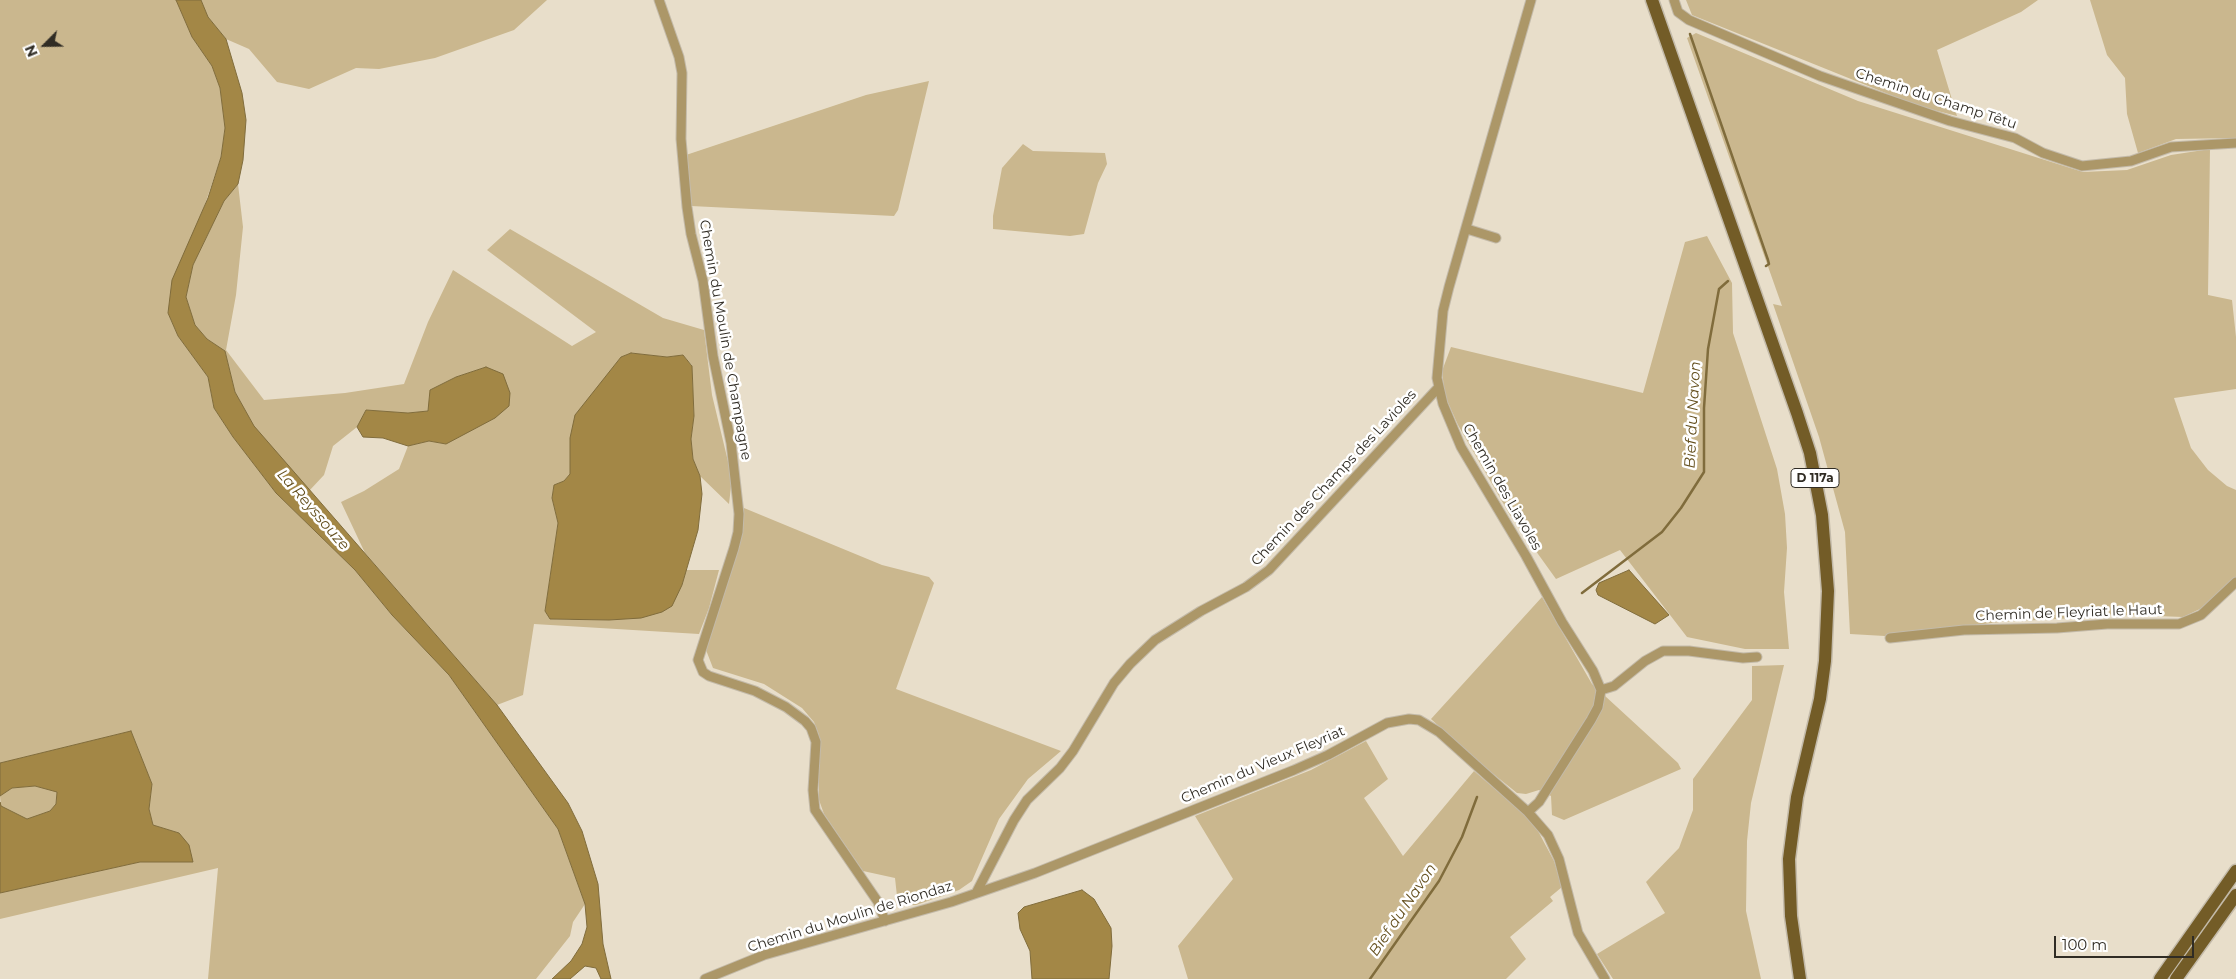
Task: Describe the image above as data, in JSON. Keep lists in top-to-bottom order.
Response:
{
  "streets": {
    "main road": ["D 117a"],
    "street": [
      "Chemin du Champ Têtu",
      "Chemin du Moulin de Champagne",
      "Chemin des Champs des Lavioles",
      "Chemin des Liavoles",
      "Chemin de Fleyriat le Haut",
      "Chemin du Vieux Fleyriat",
      "Chemin du Moulin de Riondaz"
    ]
  },
  "crossings": [
    ["Chemin du Moulin de Champagne", "Chemin du Moulin de Riondaz"],
    ["Chemin des Champs des Lavioles", "Chemin des Liavoles"],
    ["Chemin des Champs des Lavioles", "Chemin du Vieux Fleyriat"],
    ["Chemin des Champs des Lavioles", "Chemin du Moulin de Riondaz"],
    ["Chemin du Vieux Fleyriat", "Chemin du Moulin de Riondaz"]
  ],
  "water": ["Bief du Navon", "La Reyssouze"],
  "scale_bar": "100 m",
  "north": "bottom left"
}
